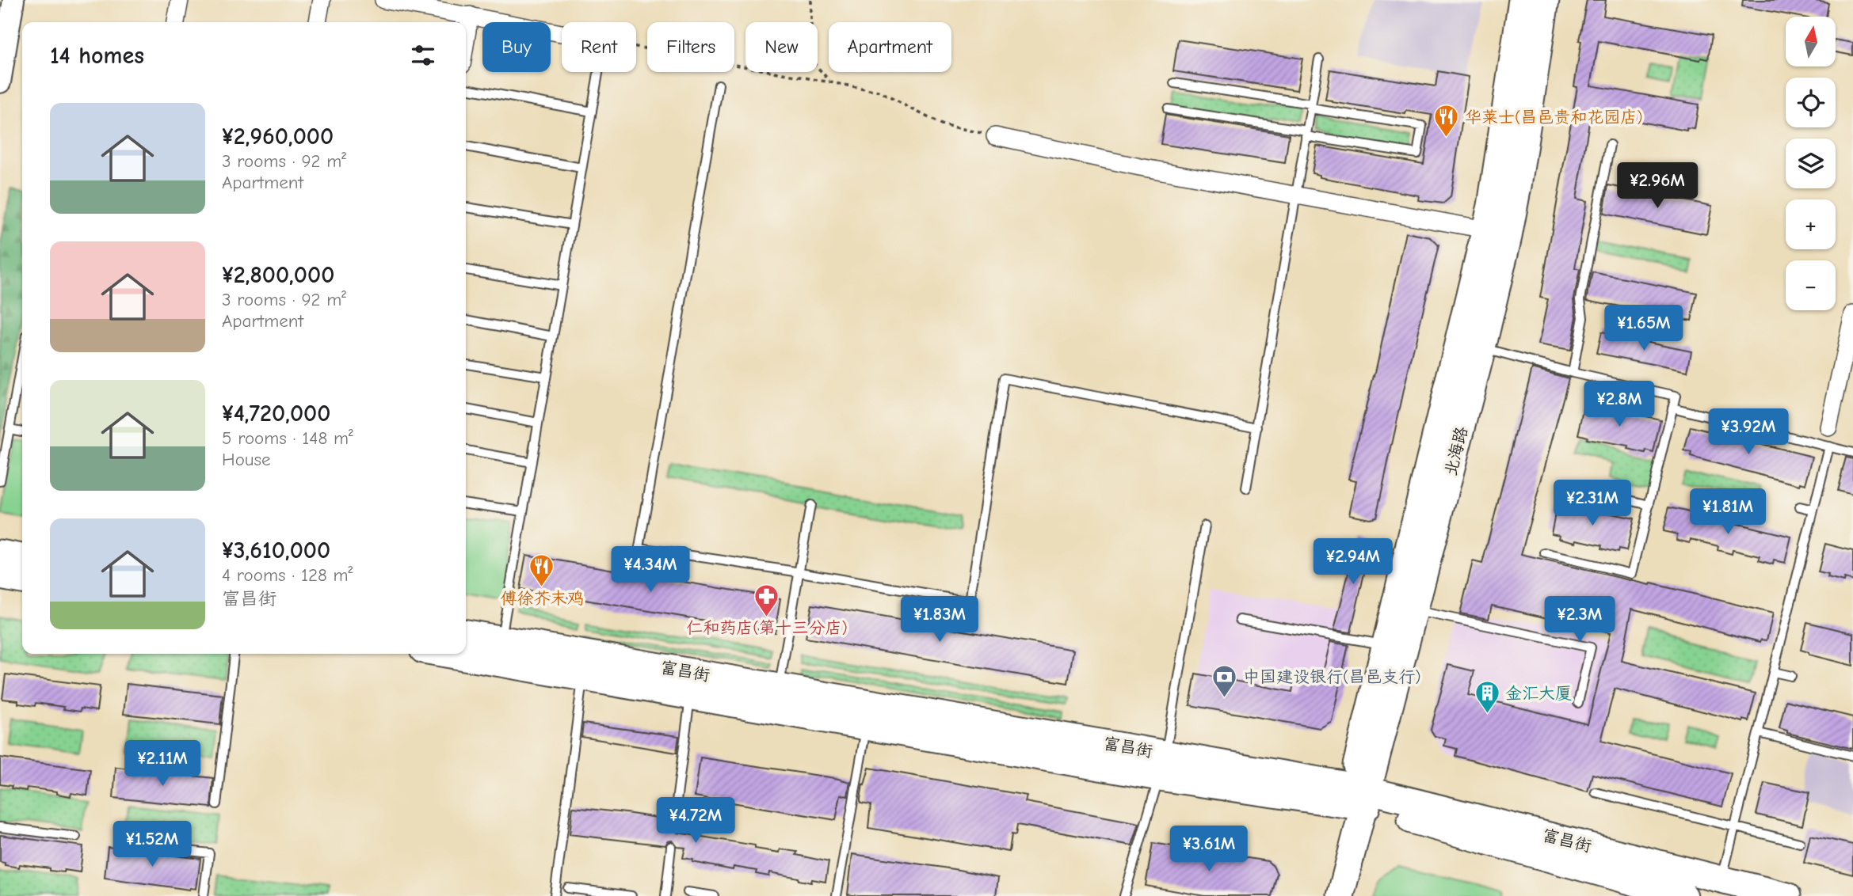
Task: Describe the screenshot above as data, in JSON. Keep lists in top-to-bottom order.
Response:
{
  "streets": {
    "main road": ["北海路", "富昌街"]
  },
  "crossings": [
    ["北海路", "富昌街"]
  ],
  "places": {
    "restaurant": ["华莱士(昌邑贵和花园店)", "傅徐芥末鸡"],
    "pharmacy": ["仁和药店(第十三分店)"],
    "bank": ["中国建设银行(昌邑支行)"],
    "building": ["金汇大厦"]
  },
  "north": "top",
  "page": {
    "map_buttons": ["+", "−"],
    "chip": [
      "Buy",
      "Rent",
      "Filters",
      "New",
      "Apartment"
    ],
    "heading": "14 homes",
    "list": [
      {
        "name": "¥2,960,000",
        "note": "3 rooms · 92 m² · Apartment"
      },
      {
        "name": "¥2,800,000",
        "note": "3 rooms · 92 m² · Apartment"
      },
      {
        "name": "¥4,720,000",
        "note": "5 rooms · 148 m² · House"
      },
      {
        "name": "¥3,610,000",
        "note": "4 rooms · 128 m² · 富昌街"
      }
    ],
    "price": [
      "¥2.96M",
      "¥1.65M",
      "¥2.8M",
      "¥3.92M",
      "¥2.31M",
      "¥1.81M",
      "¥2.94M",
      "¥4.34M",
      "¥1.83M",
      "¥2.3M",
      "¥2.11M",
      "¥4.72M",
      "¥1.52M",
      "¥3.61M"
    ]
  }
}
